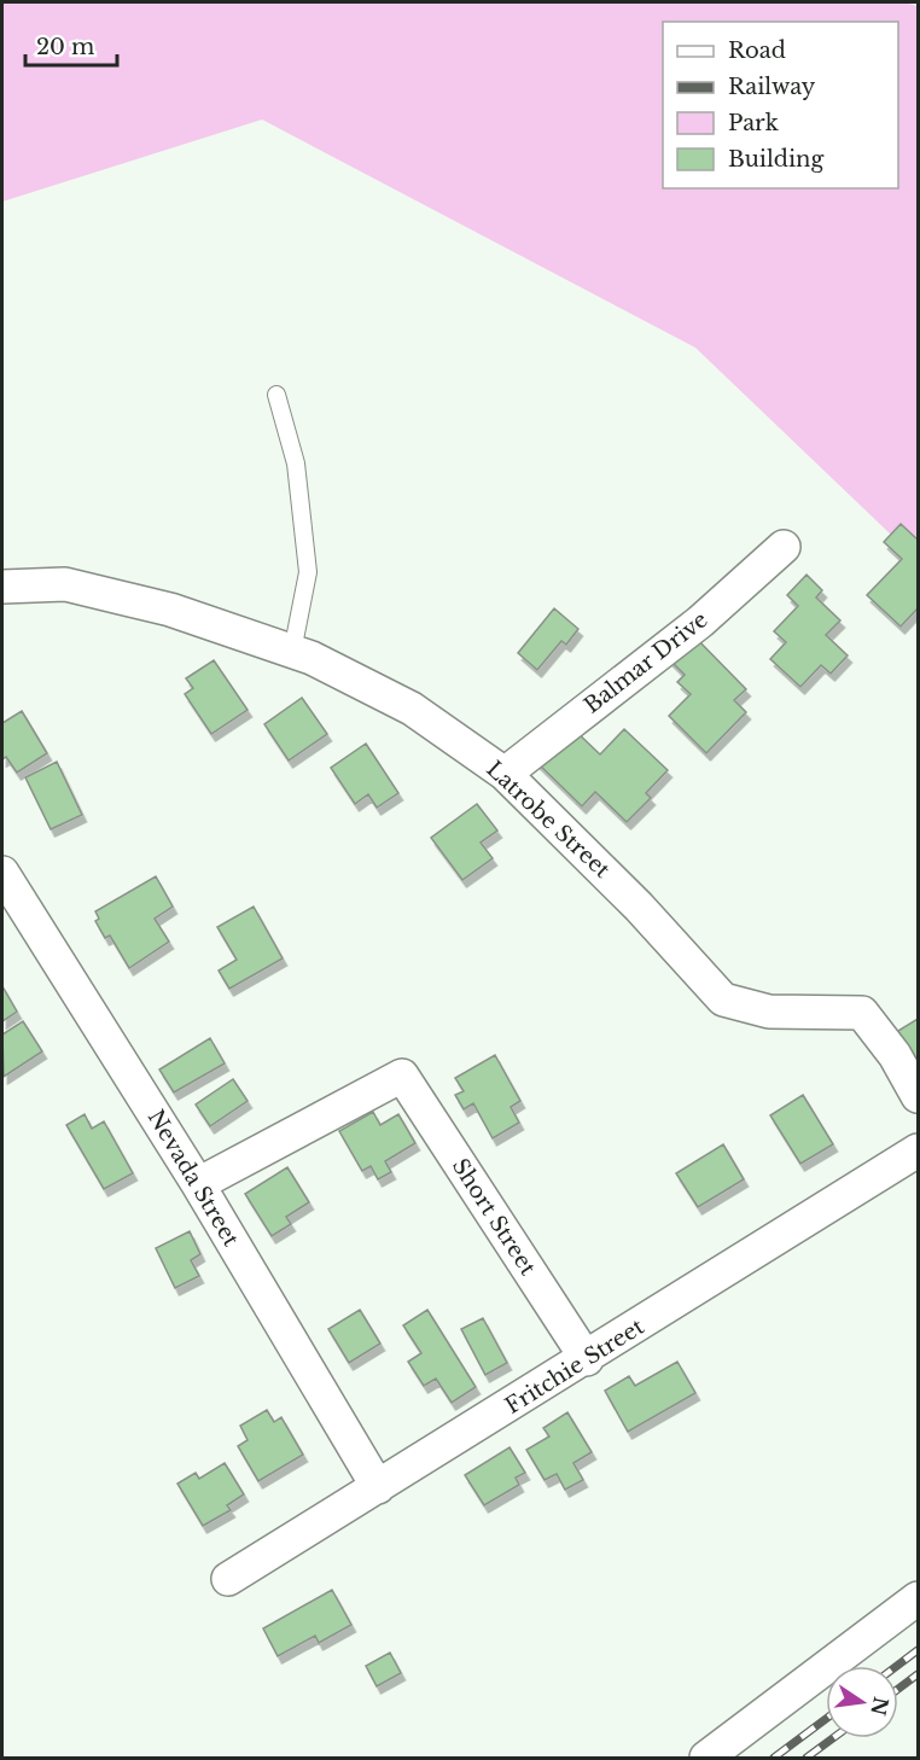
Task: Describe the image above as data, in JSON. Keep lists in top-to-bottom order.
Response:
{
  "streets": {
    "street": [
      "Balmar Drive",
      "Latrobe Street",
      "Nevada Street",
      "Short Street",
      "Fritchie Street"
    ]
  },
  "crossings": [
    ["Balmar Drive", "Latrobe Street"],
    ["Nevada Street", "Short Street"],
    ["Nevada Street", "Fritchie Street"],
    ["Short Street", "Fritchie Street"]
  ],
  "legend": [
    "Road",
    "Railway",
    "Park",
    "Building"
  ],
  "scale_bar": "20 m",
  "north": "right"
}
